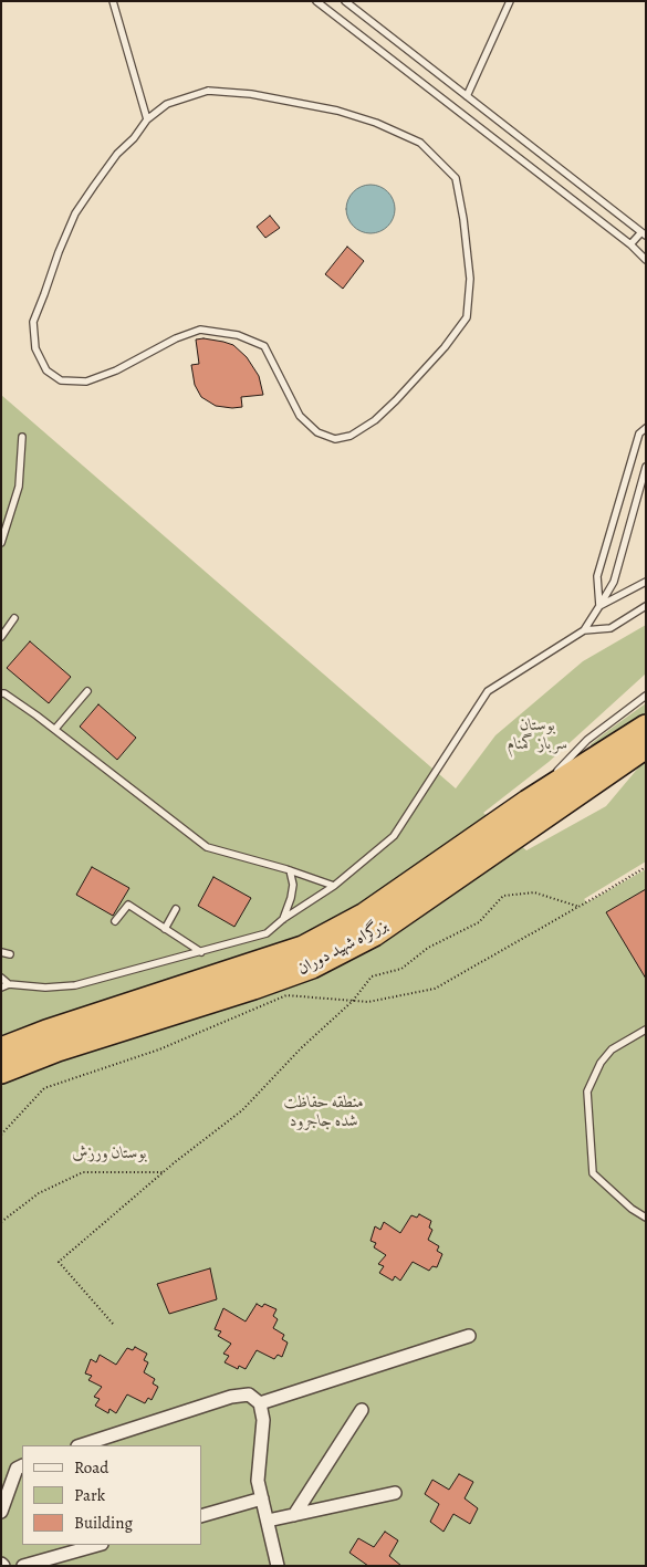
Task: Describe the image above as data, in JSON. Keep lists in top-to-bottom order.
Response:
{
  "streets": {
    "highway": ["بزرگراه شهید دوران"]
  },
  "parks": ["بوستان سرباز گمنام", "منطقه حفاظت شده جاجرود", "بوستان ورزش"],
  "legend": ["Road", "Park", "Building"]
}
